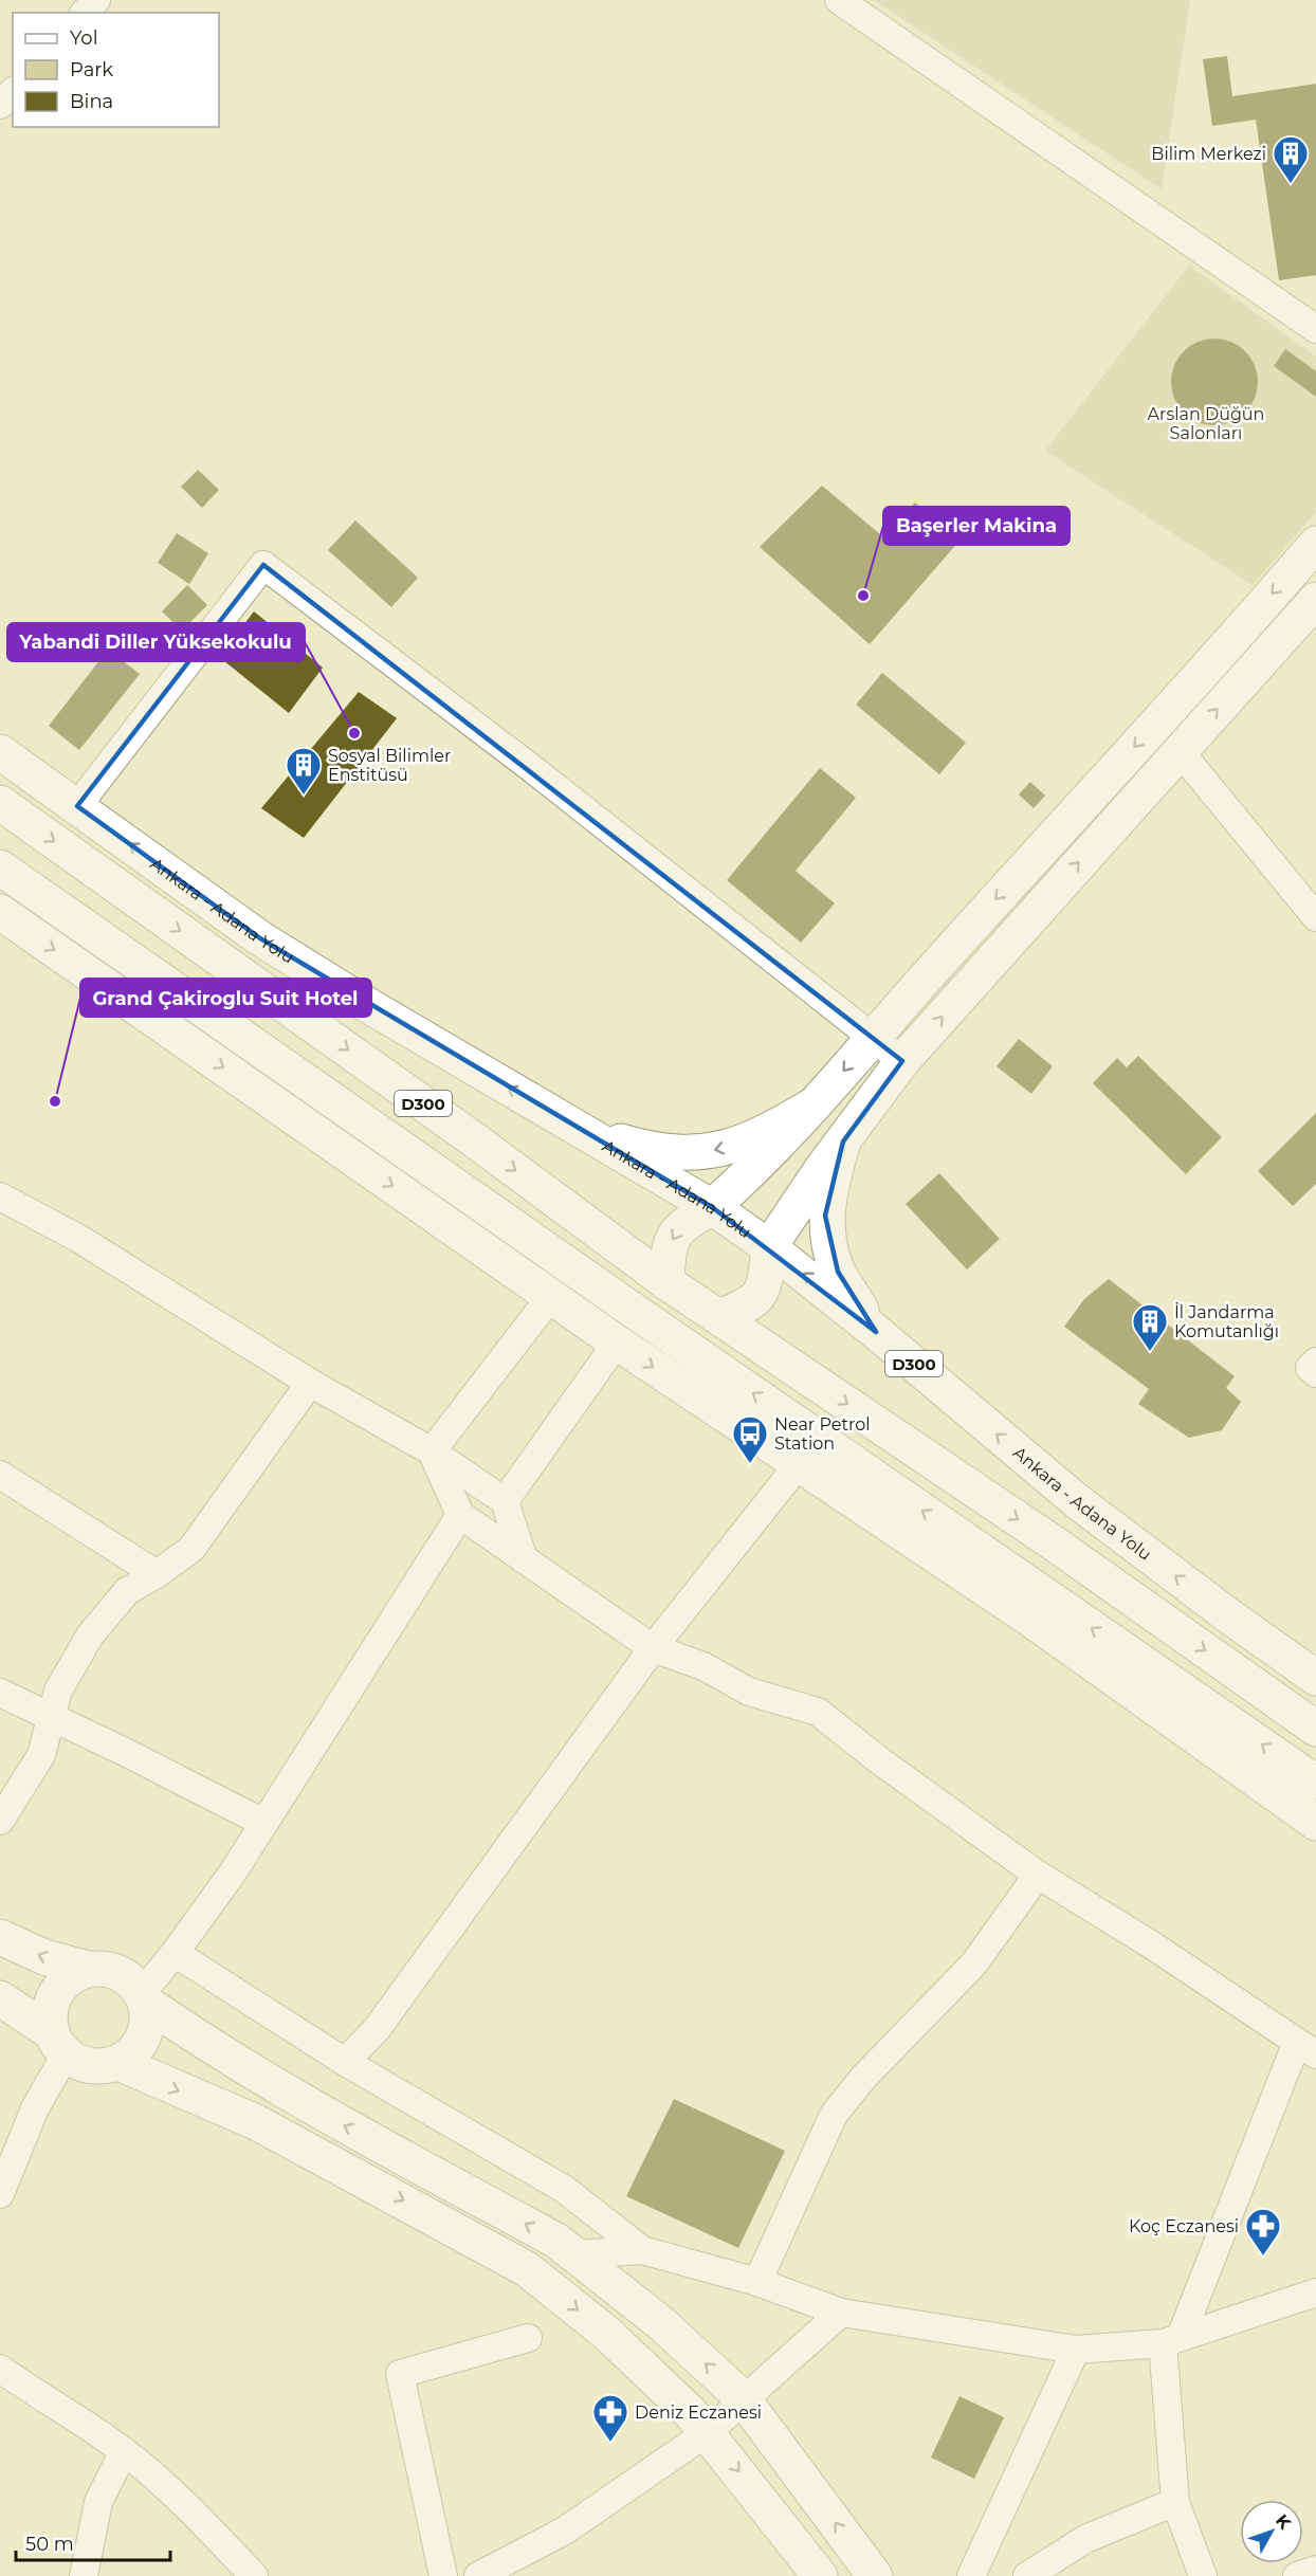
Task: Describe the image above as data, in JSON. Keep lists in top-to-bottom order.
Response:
{
  "streets": {
    "main road": ["Ankara - Adana Yolu", "D300"]
  },
  "crossings": [
    ["Ankara - Adana Yolu", "D300"]
  ],
  "parks": ["Arslan Düğün Salonları"],
  "places": {
    "building": ["Bilim Merkezi", "Sosyal Bilimler Enstitüsü", "İl Jandarma Komutanlığı"],
    "other": ["Başerler Makina", "Yabandi Diller Yüksekokulu", "Grand Çakiroglu Suit Hotel"],
    "bus stop": ["Near Petrol Station"],
    "pharmacy": ["Koç Eczanesi", "Deniz Eczanesi"]
  },
  "legend": ["Yol", "Park", "Bina"],
  "scale_bar": "50 m",
  "north": "top right"
}
